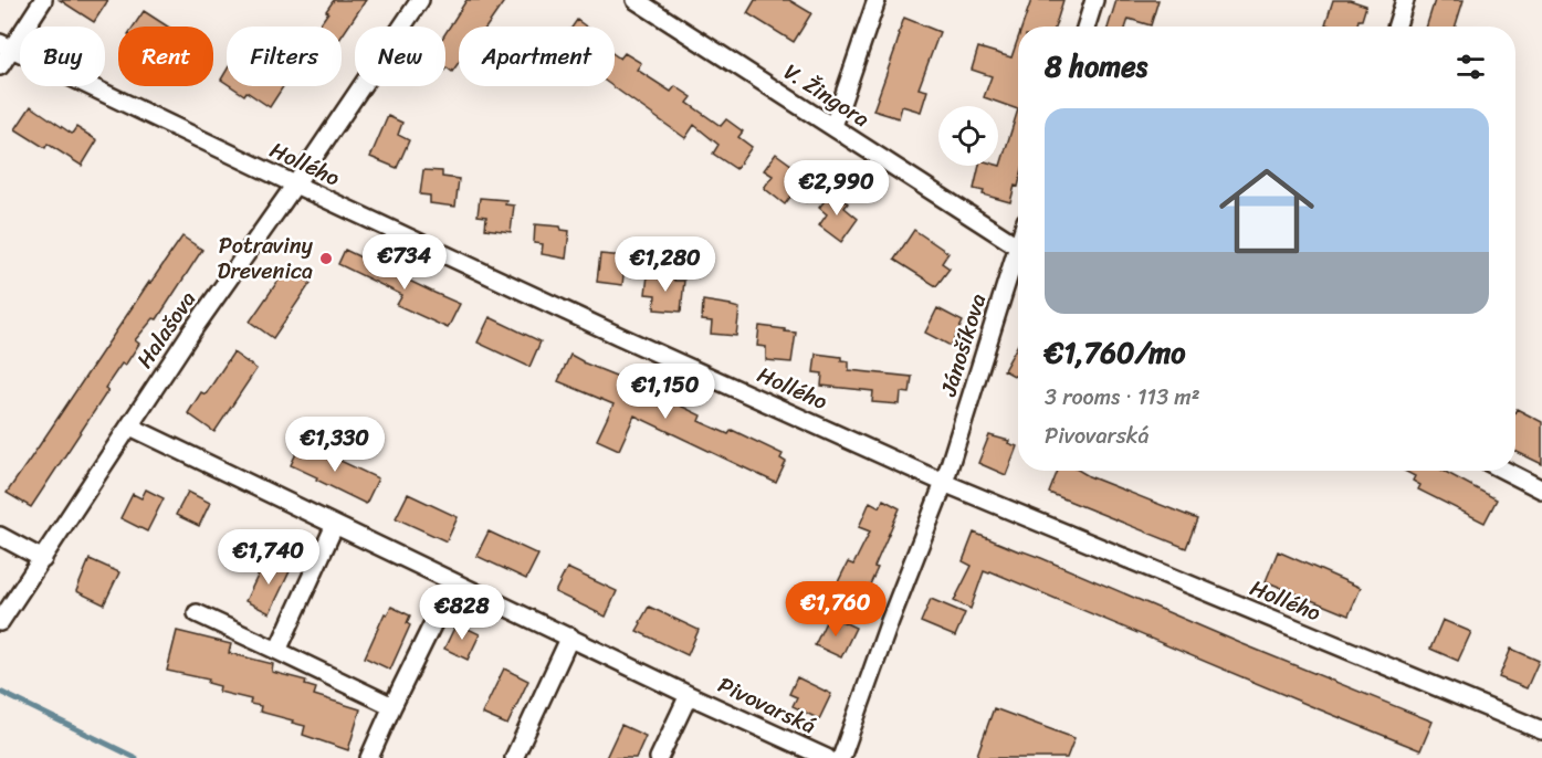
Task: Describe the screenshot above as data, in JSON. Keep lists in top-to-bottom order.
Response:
{
  "streets": {
    "street": [
      "V. Žingora",
      "Hollého",
      "Halašova",
      "Jánošíkova",
      "Pivovarská"
    ]
  },
  "crossings": [
    ["Hollého", "Halašova"],
    ["Hollého", "Jánošíkova"],
    ["Halašova", "Pivovarská"]
  ],
  "places": ["Potraviny Drevenica"],
  "page": {
    "chip": [
      "Buy",
      "Rent",
      "Filters",
      "New",
      "Apartment"
    ],
    "heading": "8 homes",
    "list": [
      {
        "name": "€1,760/mo",
        "note": "3 rooms · 113 m² · Pivovarská"
      }
    ],
    "price": [
      "€2,990",
      "€734",
      "€1,280",
      "€1,150",
      "€1,330",
      "€1,740",
      "€1,760",
      "€828"
    ]
  }
}
